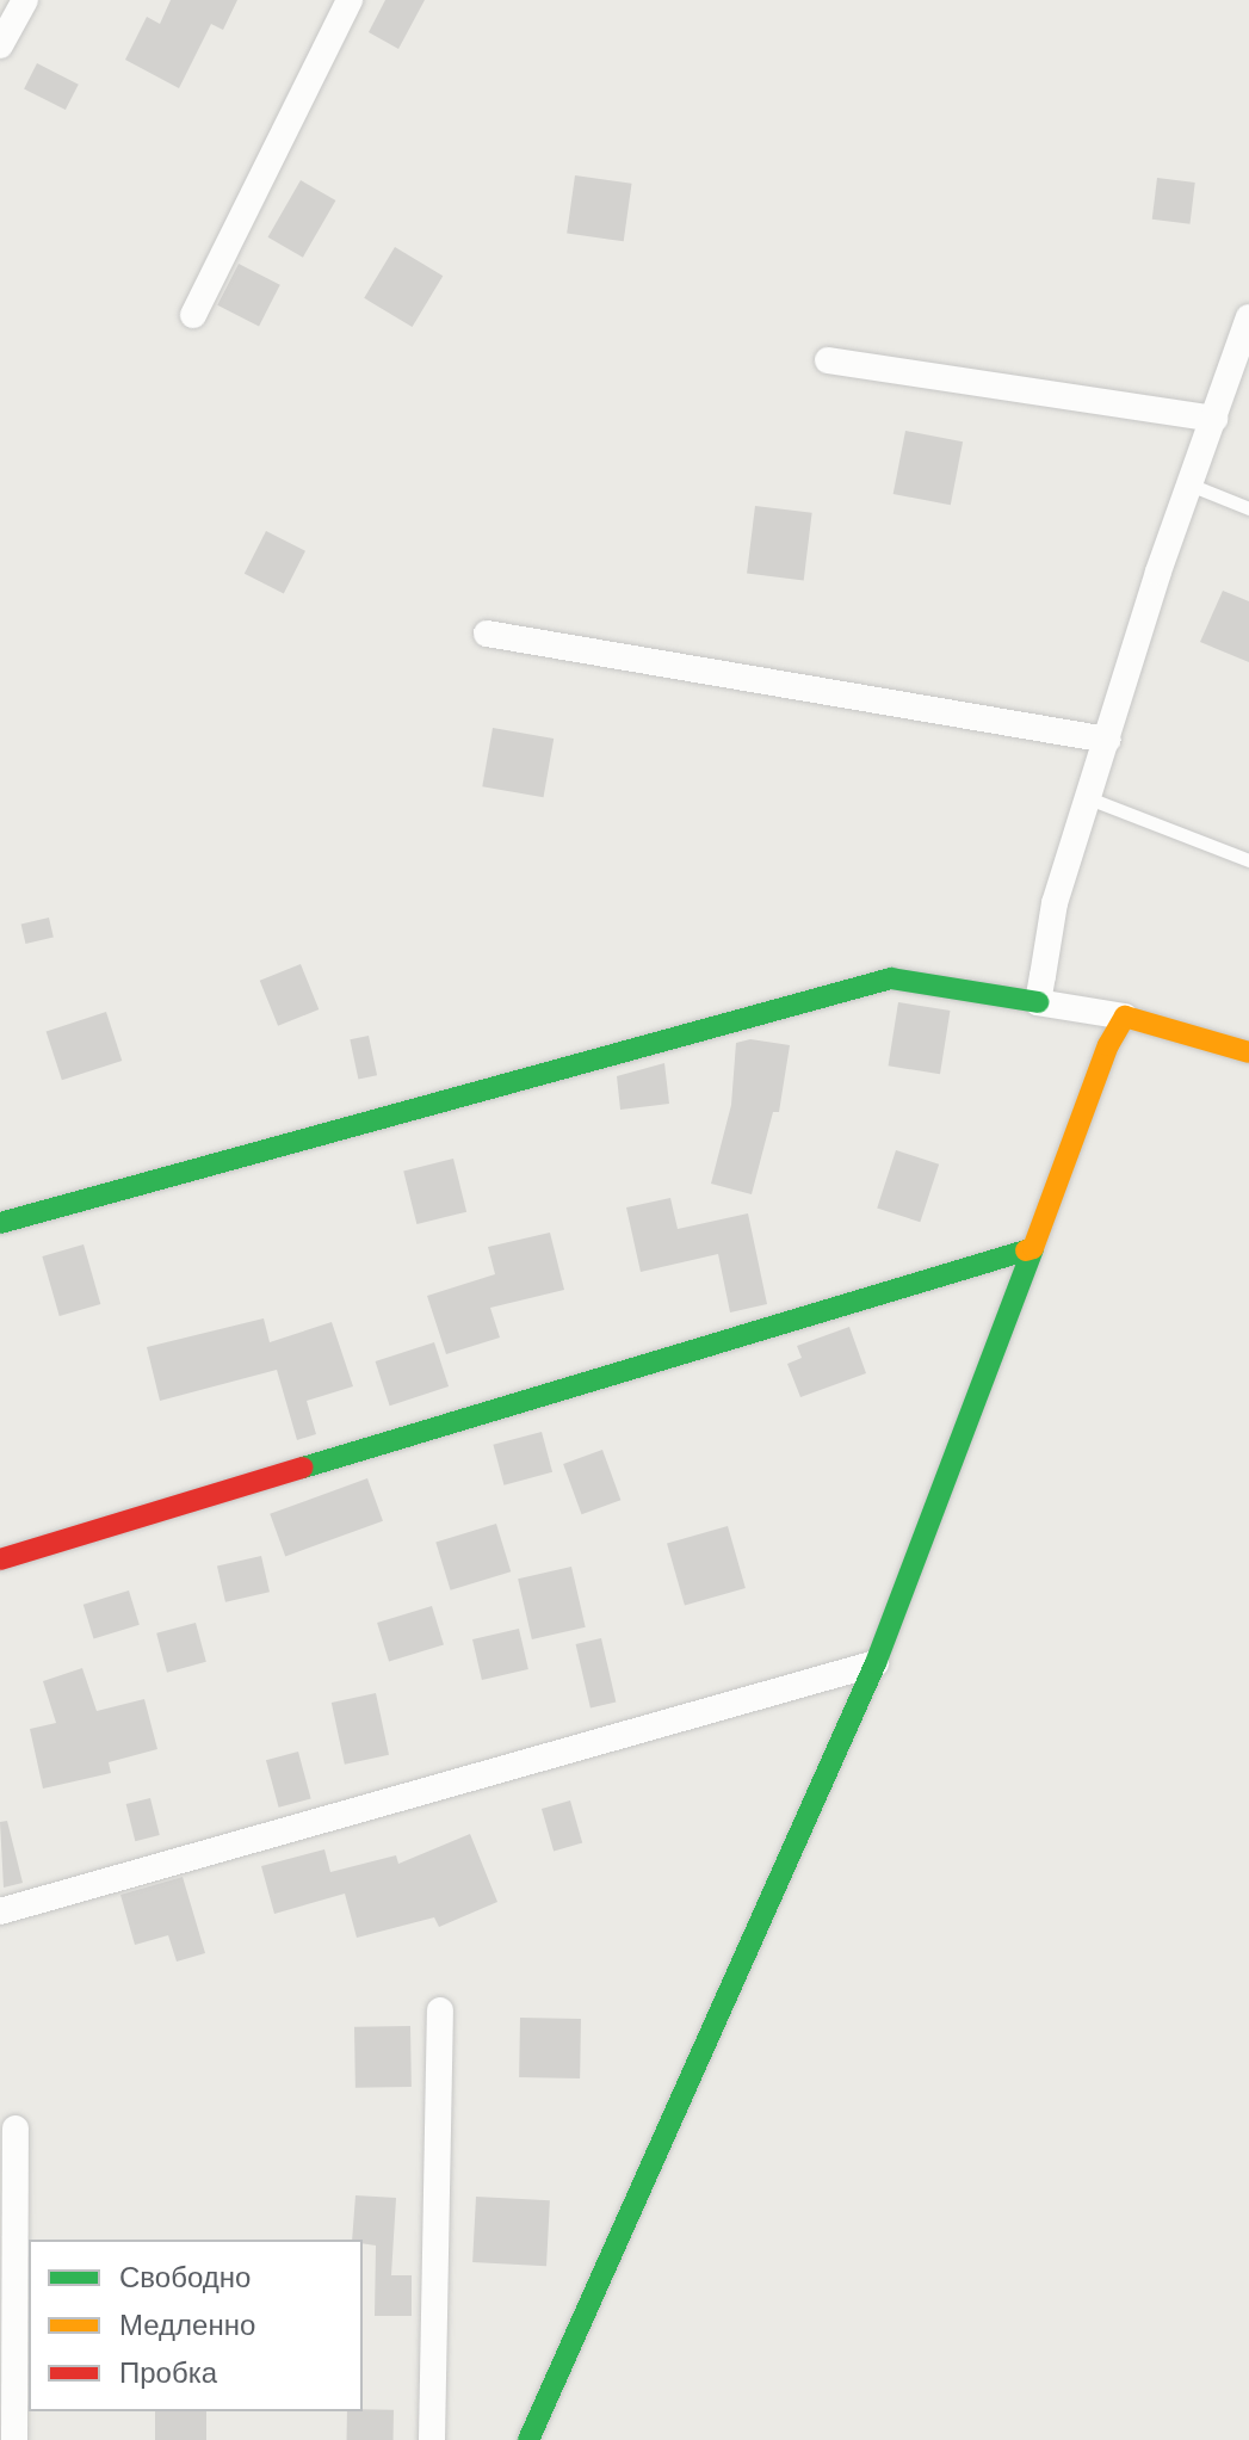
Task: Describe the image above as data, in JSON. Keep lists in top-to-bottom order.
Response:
{
  "legend": ["Свободно", "Медленно", "Пробка"]
}
